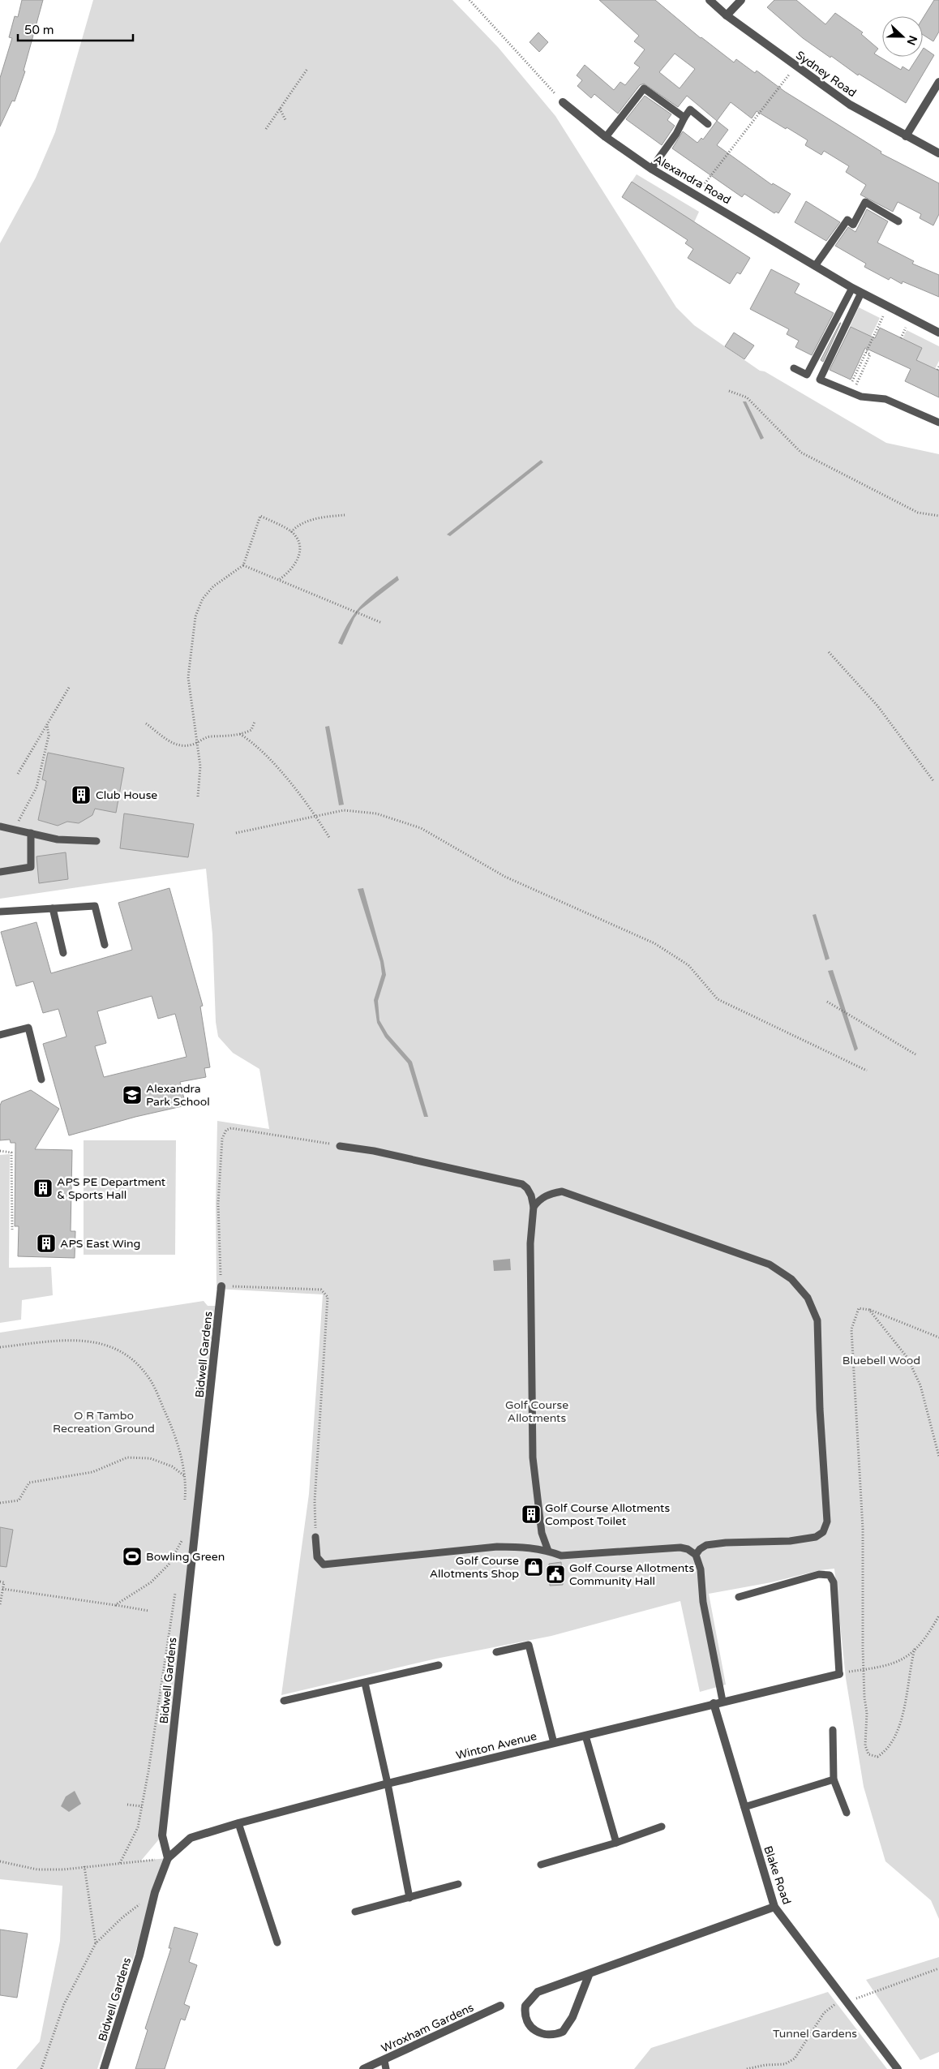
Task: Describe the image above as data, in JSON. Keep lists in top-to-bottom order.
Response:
{
  "streets": {
    "street": [
      "Sydney Road",
      "Alexandra Road",
      "Bidwell Gardens",
      "Winton Avenue",
      "Blake Road",
      "Wroxham Gardens"
    ]
  },
  "crossings": [
    ["Bidwell Gardens", "Winton Avenue"],
    ["Winton Avenue", "Blake Road"]
  ],
  "parks": [
    "Bluebell Wood",
    "Golf Course Allotments",
    "O R Tambo Recreation Ground",
    "Tunnel Gardens"
  ],
  "places": {
    "building": [
      "Club House",
      "APS PE Department & Sports Hall",
      "APS East Wing",
      "Golf Course Allotments Compost Toilet"
    ],
    "school or university": ["Alexandra Park School"],
    "sports": ["Bowling Green"],
    "shop": ["Golf Course Allotments Shop"],
    "public building": ["Golf Course Allotments Community Hall"]
  },
  "scale_bar": "50 m",
  "north": "right"
}
